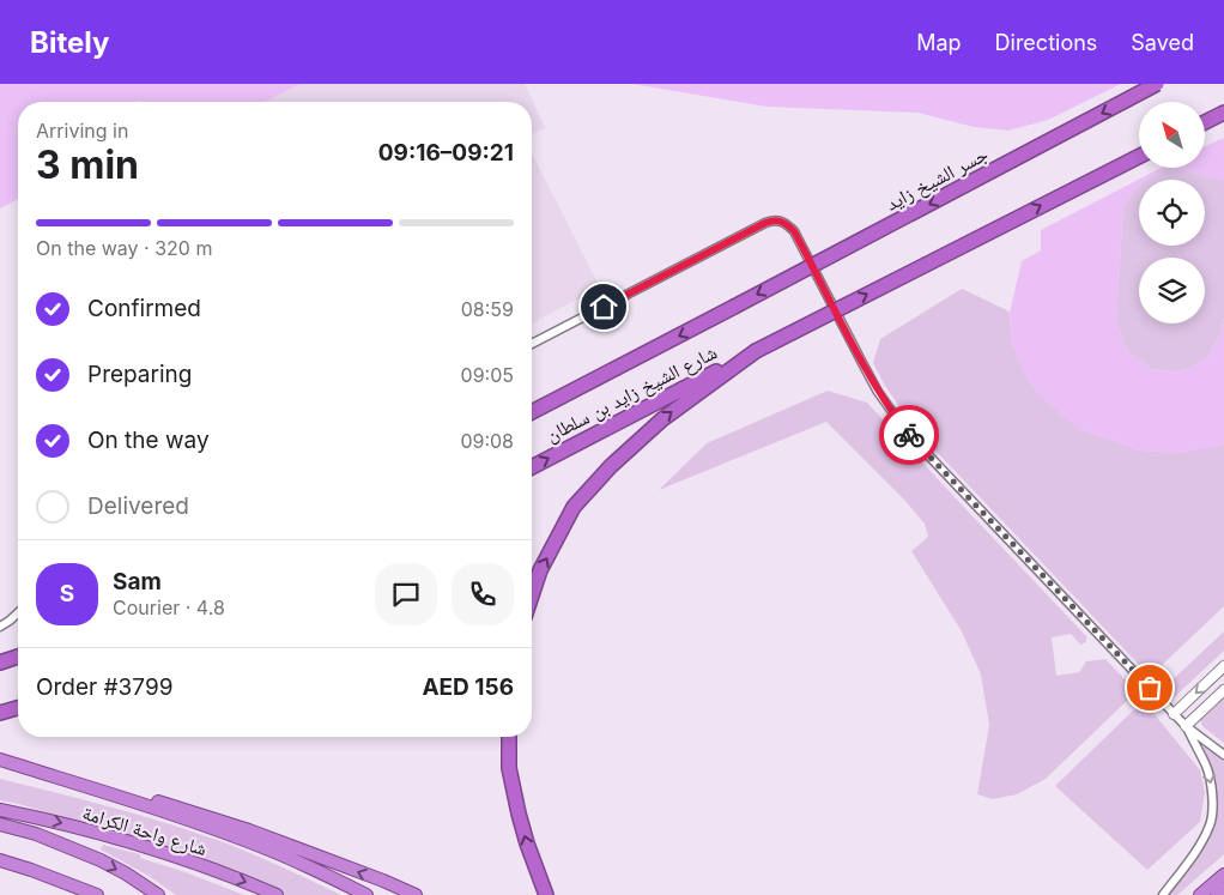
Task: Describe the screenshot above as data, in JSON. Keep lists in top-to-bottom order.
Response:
{
  "streets": {
    "highway": ["جسر الشيخ زايد", "شارع الشيخ زايد بن سلطان", "شارع واحة الكرامة"]
  },
  "crossings": [
    ["جسر الشيخ زايد", "شارع الشيخ زايد بن سلطان"]
  ],
  "north": "top left",
  "page": {
    "header": "Bitely",
    "nav": ["Map", "Directions", "Saved"],
    "heading": ["3 min", "Arriving in", "09:16–09:21"],
    "panel": [
      "Sam",
      "Courier · 4.8",
      "Order #3799",
      "AED 156"
    ],
    "bar": "On the way · 320 m",
    "list": [
      ["Confirmed", "08:59"],
      ["Preparing", "09:05"],
      ["On the way", "09:08"],
      "Delivered"
    ],
    "round": "S"
  }
}
